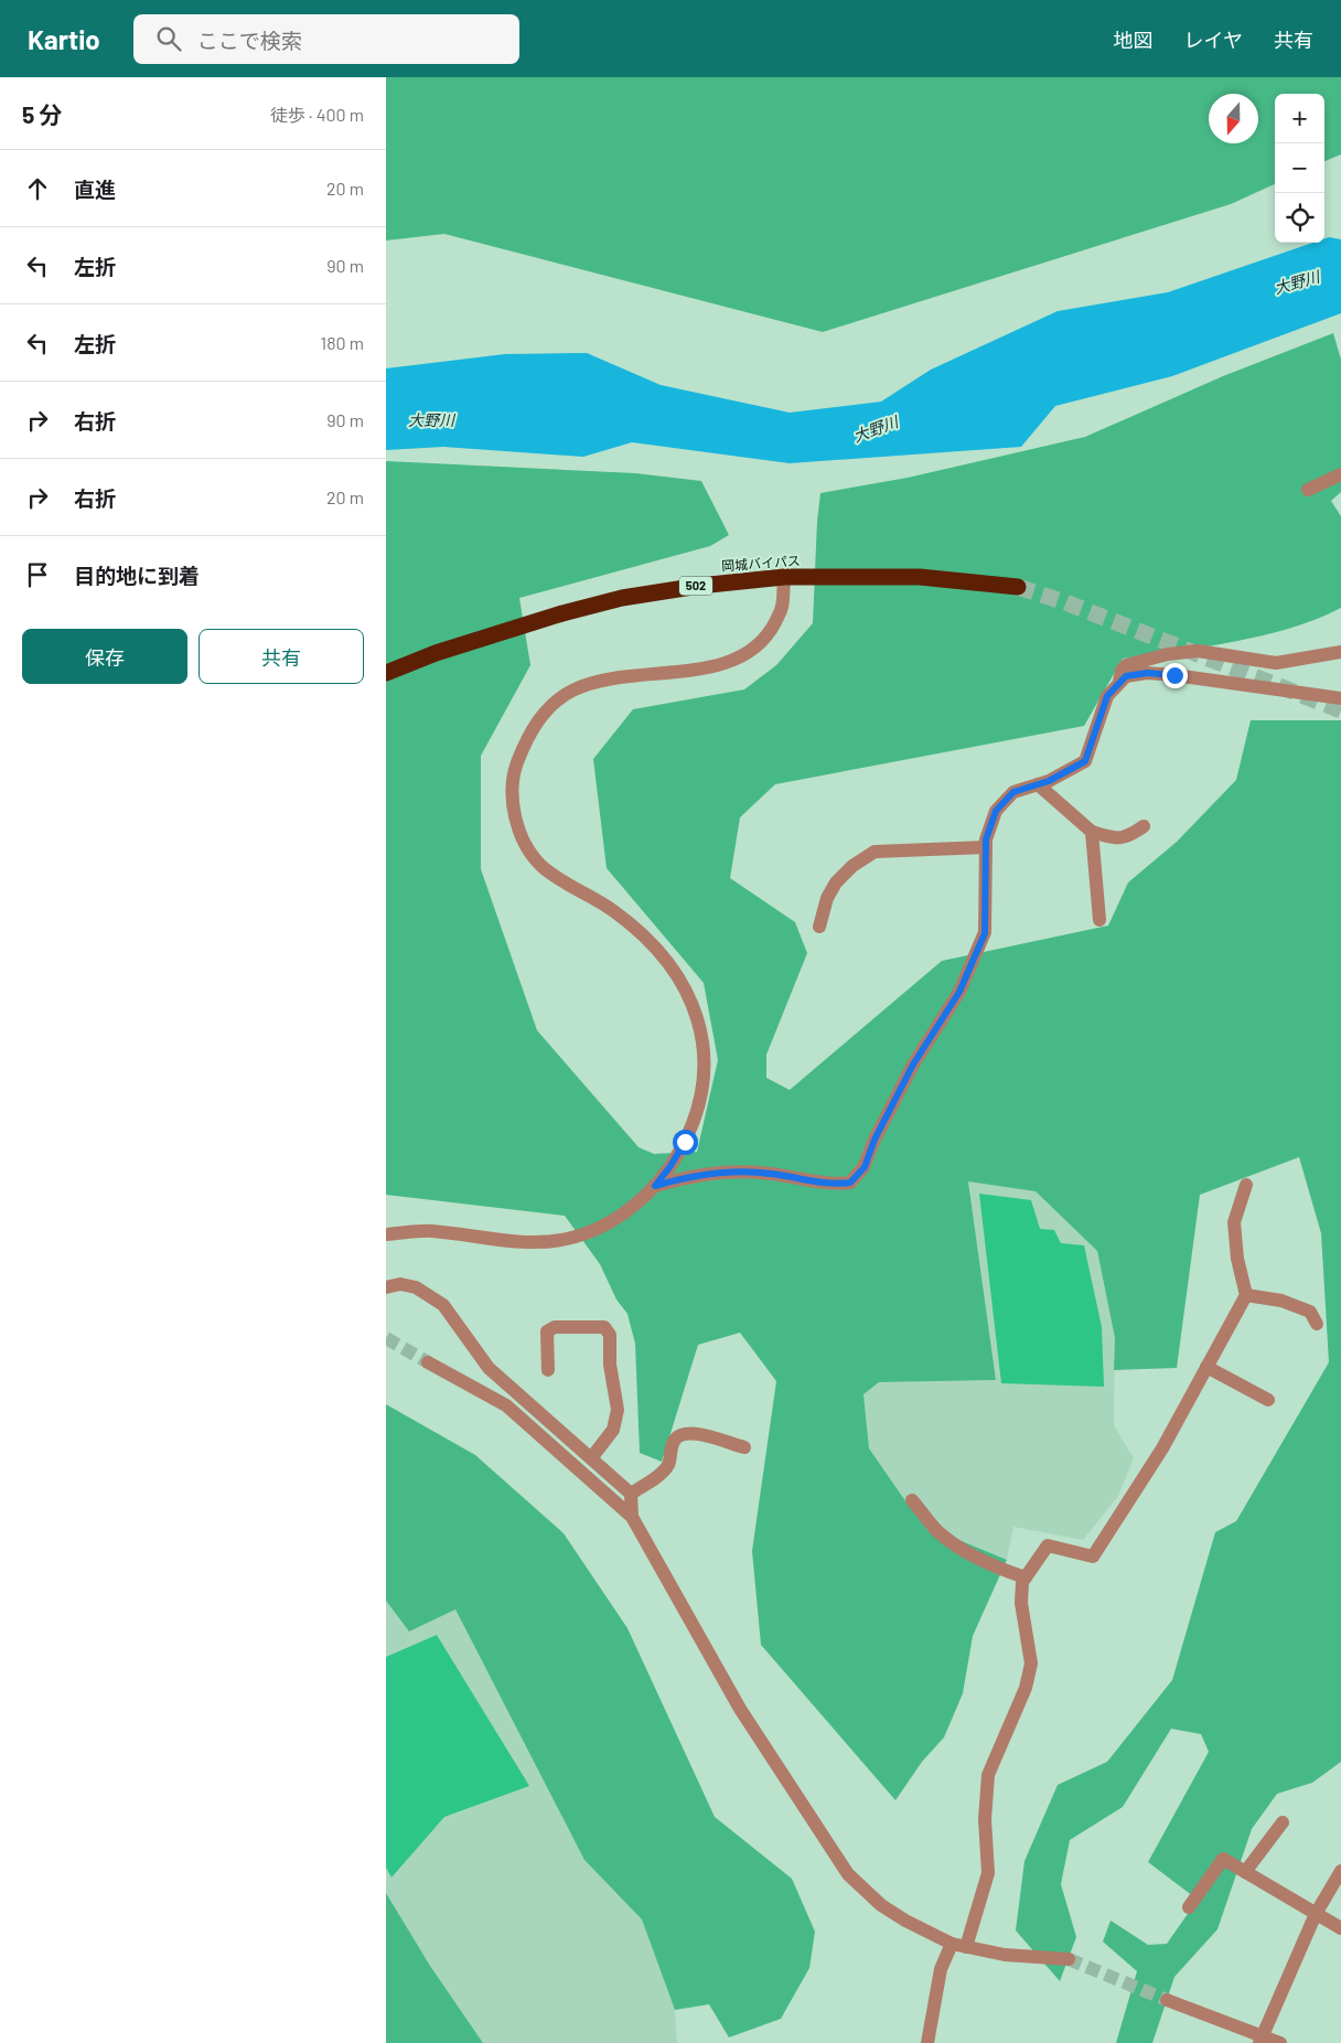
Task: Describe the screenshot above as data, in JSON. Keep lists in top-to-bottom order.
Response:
{
  "streets": {
    "highway": ["岡城バイパス", "502"]
  },
  "water": ["大野川"],
  "north": "bottom",
  "page": {
    "header": "Kartio",
    "search": "ここで検索",
    "nav": ["地図", "レイヤ", "共有"],
    "heading": ["5 分", "徒歩 · 400 m"],
    "map_buttons": ["+", "−"],
    "list": [
      ["直進", "20 m"],
      ["左折", "90 m"],
      ["左折", "180 m"],
      ["右折", "90 m"],
      ["右折", "20 m"],
      "目的地に到着"
    ],
    "buttons": ["保存", "共有"]
  }
}
